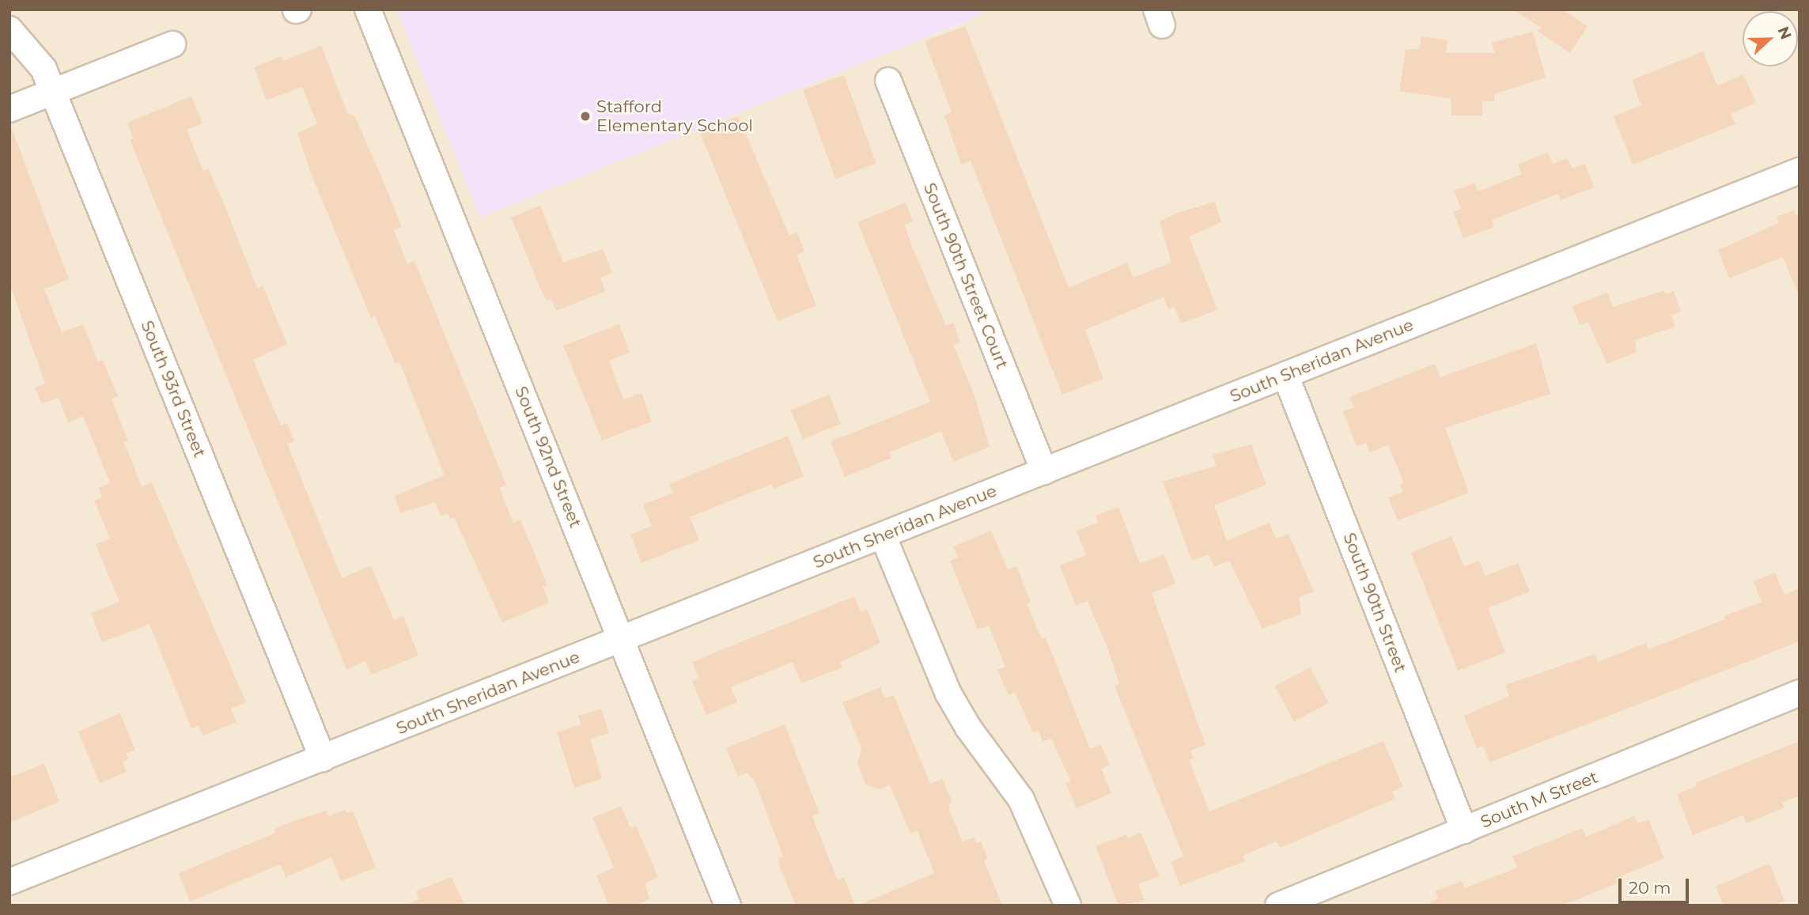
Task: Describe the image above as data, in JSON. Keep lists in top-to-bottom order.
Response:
{
  "streets": {
    "street": [
      "South 90th Street Court",
      "South Sheridan Avenue",
      "South 93rd Street",
      "South 92nd Street",
      "South 90th Street",
      "South M Street"
    ]
  },
  "crossings": [
    ["South 90th Street Court", "South Sheridan Avenue"],
    ["South Sheridan Avenue", "South 93rd Street"],
    ["South Sheridan Avenue", "South 92nd Street"],
    ["South Sheridan Avenue", "South 90th Street"],
    ["South 90th Street", "South M Street"]
  ],
  "places": ["Stafford Elementary School"],
  "scale_bar": "20 m",
  "north": "right"
}
